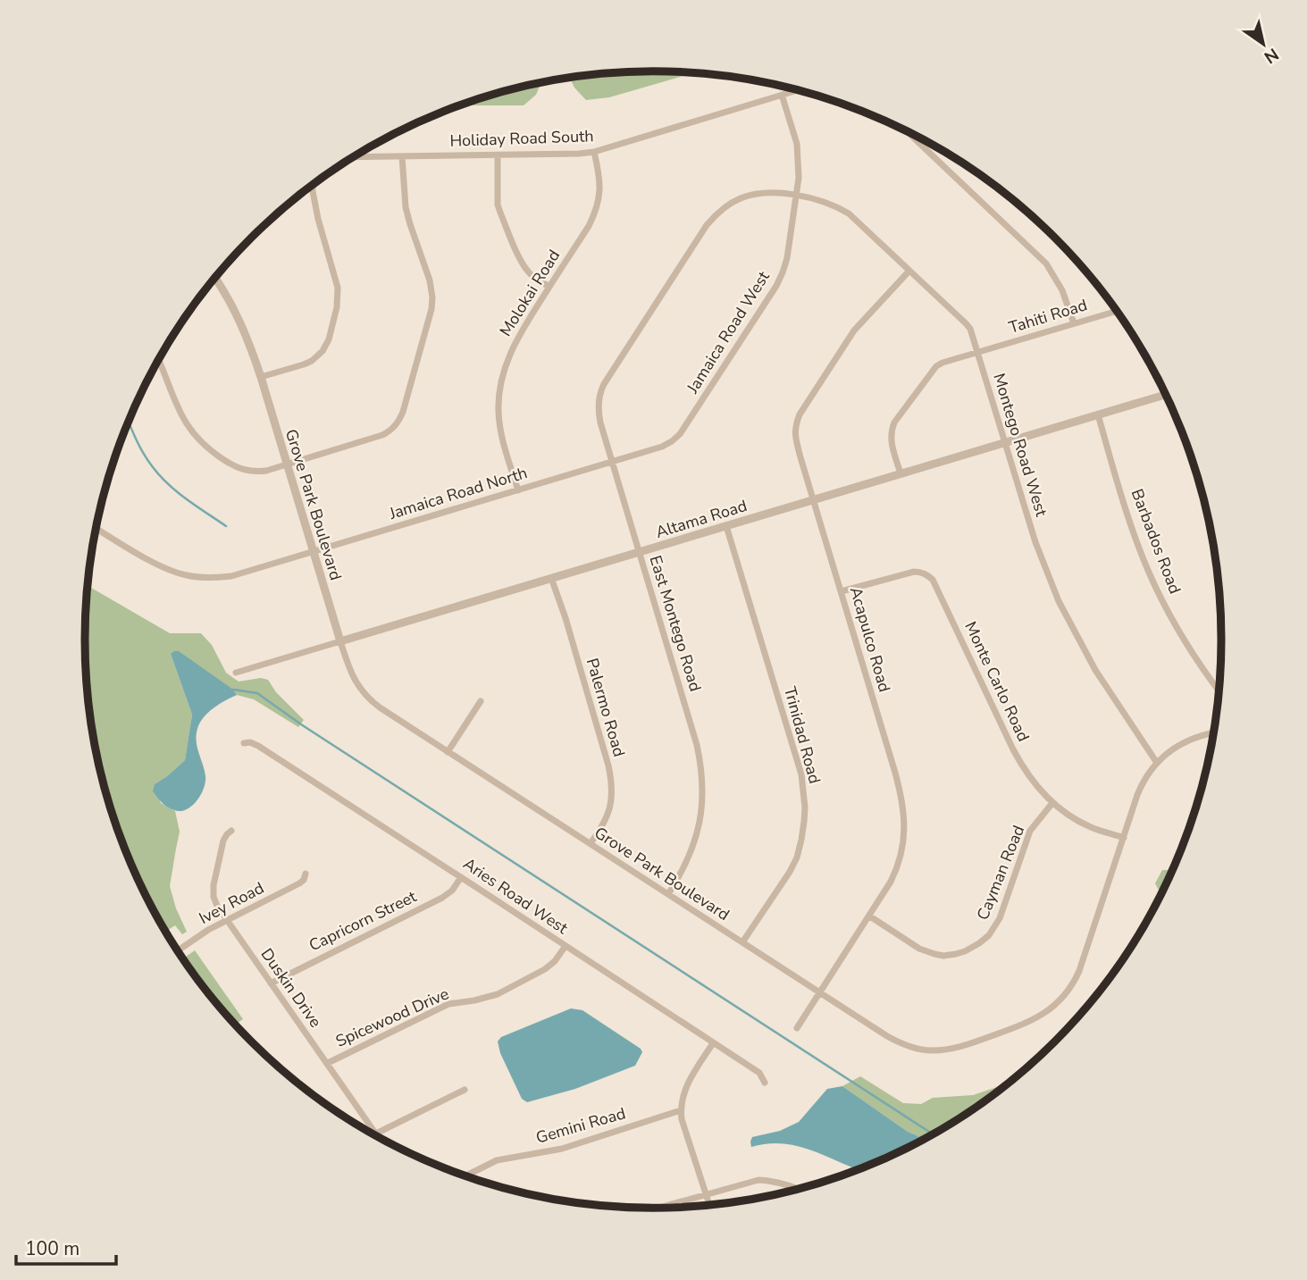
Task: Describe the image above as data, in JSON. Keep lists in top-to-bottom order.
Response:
{
  "streets": {
    "street": [
      "Holiday Road South",
      "Molokai Road",
      "Tahiti Road",
      "Jamaica Road West",
      "Montego Road West",
      "Jamaica Road North",
      "Grove Park Boulevard",
      "Altama Road",
      "Barbados Road",
      "East Montego Road",
      "Acapulco Road",
      "Monte Carlo Road",
      "Palermo Road",
      "Trinidad Road",
      "Cayman Road",
      "Aries Road West",
      "Ivey Road",
      "Capricorn Street",
      "Duskin Drive",
      "Spicewood Drive",
      "Gemini Road"
    ]
  },
  "crossings": [
    ["Holiday Road South", "Molokai Road"],
    ["Holiday Road South", "Jamaica Road West"],
    ["Molokai Road", "Jamaica Road North"],
    ["Tahiti Road", "Montego Road West"],
    ["Tahiti Road", "Altama Road"],
    ["Jamaica Road West", "Montego Road West"],
    ["Jamaica Road West", "Jamaica Road North"],
    ["Jamaica Road West", "East Montego Road"],
    ["Montego Road West", "Grove Park Boulevard"],
    ["Montego Road West", "Altama Road"],
    ["Montego Road West", "East Montego Road"],
    ["Montego Road West", "Acapulco Road"],
    ["Jamaica Road North", "Grove Park Boulevard"],
    ["Jamaica Road North", "East Montego Road"],
    ["Grove Park Boulevard", "Altama Road"],
    ["Grove Park Boulevard", "East Montego Road"],
    ["Grove Park Boulevard", "Acapulco Road"],
    ["Grove Park Boulevard", "Monte Carlo Road"],
    ["Grove Park Boulevard", "Palermo Road"],
    ["Grove Park Boulevard", "Trinidad Road"],
    ["Altama Road", "Barbados Road"],
    ["Altama Road", "East Montego Road"],
    ["Altama Road", "Acapulco Road"],
    ["Altama Road", "Palermo Road"],
    ["Altama Road", "Trinidad Road"],
    ["Acapulco Road", "Monte Carlo Road"],
    ["Acapulco Road", "Cayman Road"],
    ["Monte Carlo Road", "Cayman Road"],
    ["Aries Road West", "Capricorn Street"],
    ["Aries Road West", "Spicewood Drive"],
    ["Ivey Road", "Duskin Drive"],
    ["Capricorn Street", "Duskin Drive"],
    ["Duskin Drive", "Spicewood Drive"]
  ],
  "scale_bar": "100 m",
  "north": "bottom right"
}
